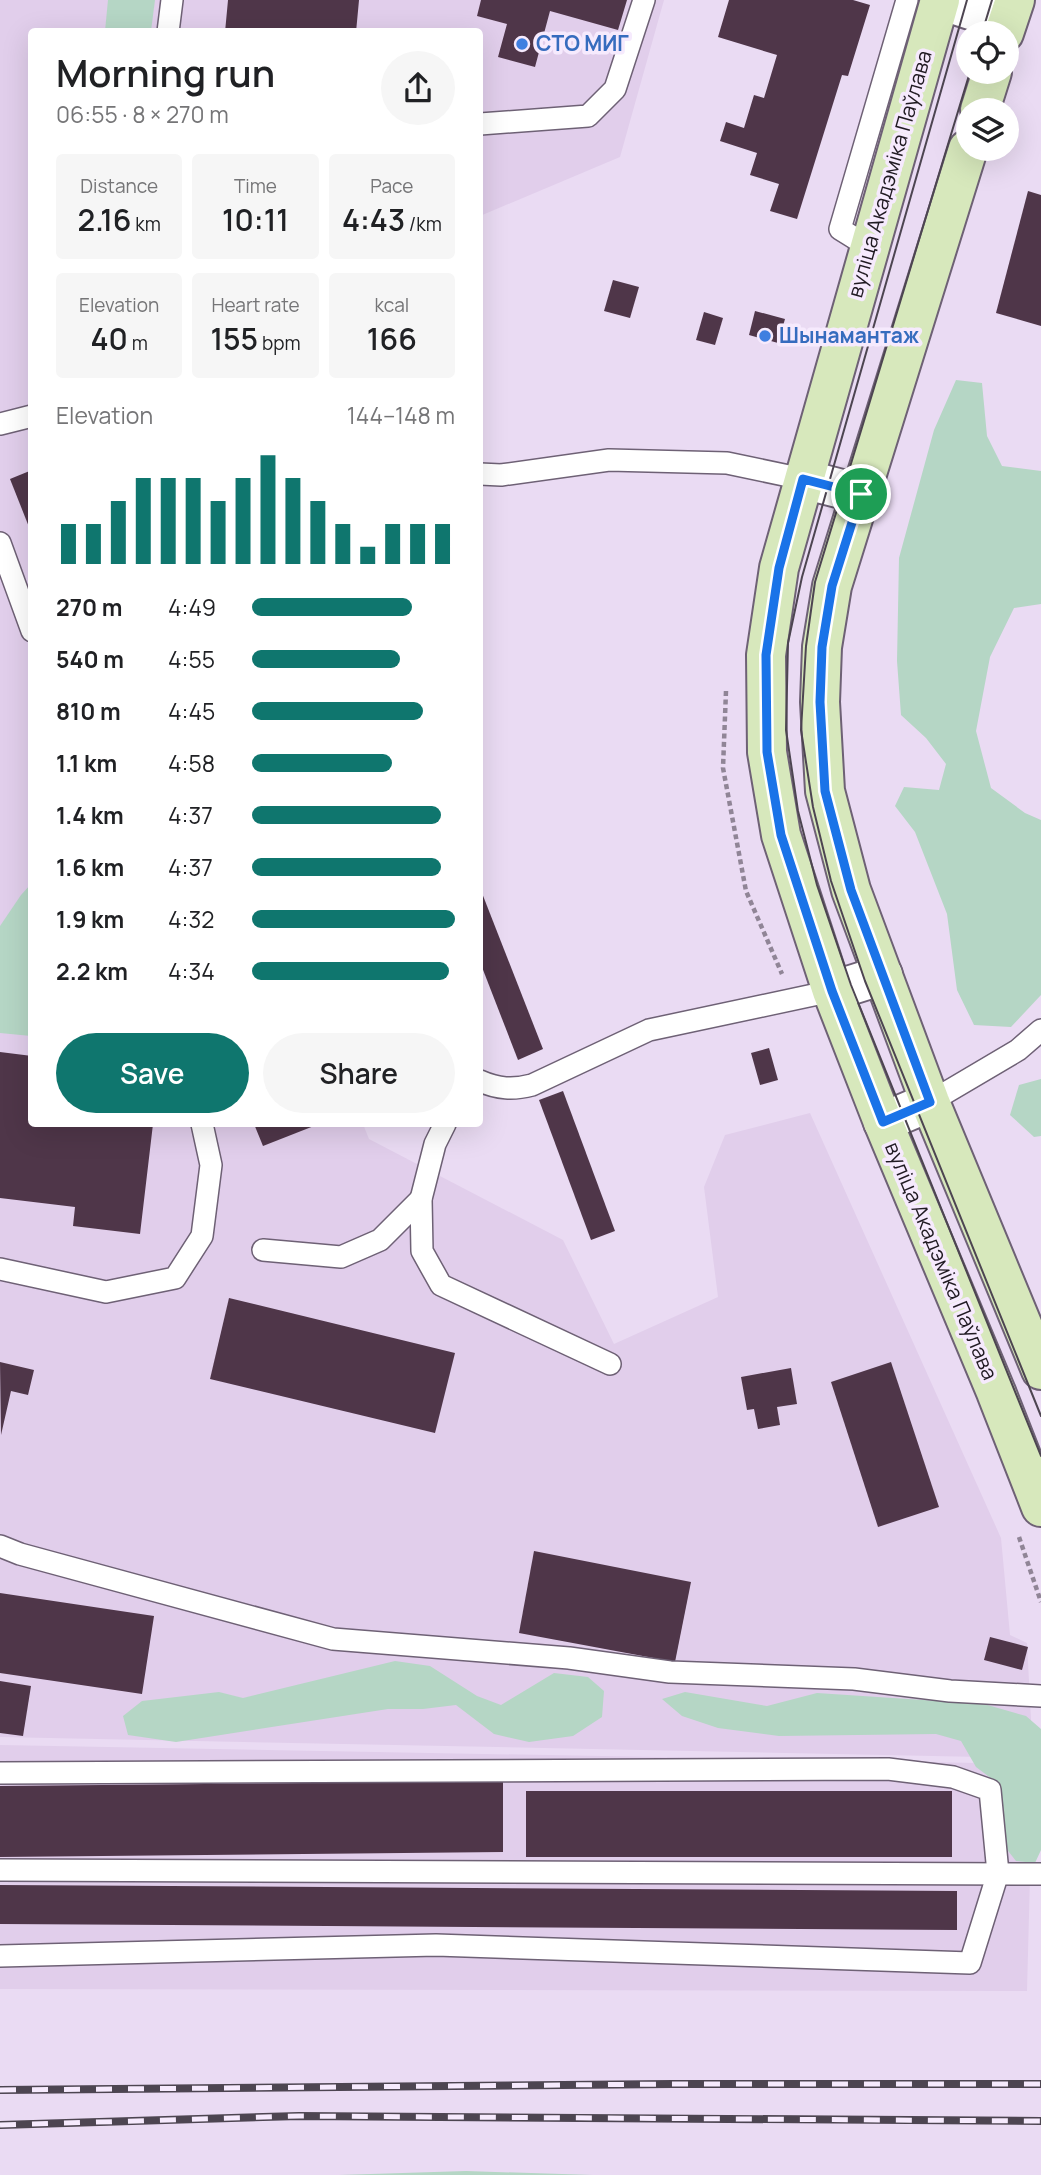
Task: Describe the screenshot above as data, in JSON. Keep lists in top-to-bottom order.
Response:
{
  "streets": {
    "main road": ["вуліца Акадэміка Паўлава"]
  },
  "places": ["СТО МИГ", "Шынамантаж"],
  "page": {
    "heading": ["Morning run", "06:55 · 8 × 270 m"],
    "stats": [
      ["Distance", "2.16 km"],
      ["Time", "10:11"],
      ["Pace", "4:43 /km"],
      ["Elevation", "40 m"],
      ["Heart rate", "155 bpm"],
      ["kcal", "166"]
    ],
    "chart": ["Elevation", "144–148 m"],
    "list": [
      {
        "name": "270 m",
        "note": "4:49"
      },
      {
        "name": "540 m",
        "note": "4:55"
      },
      {
        "name": "810 m",
        "note": "4:45"
      },
      {
        "name": "1.1 km",
        "note": "4:58"
      },
      {
        "name": "1.4 km",
        "note": "4:37"
      },
      {
        "name": "1.6 km",
        "note": "4:37"
      },
      {
        "name": "1.9 km",
        "note": "4:32"
      },
      {
        "name": "2.2 km",
        "note": "4:34"
      }
    ],
    "buttons": ["Save", "Share"]
  }
}
